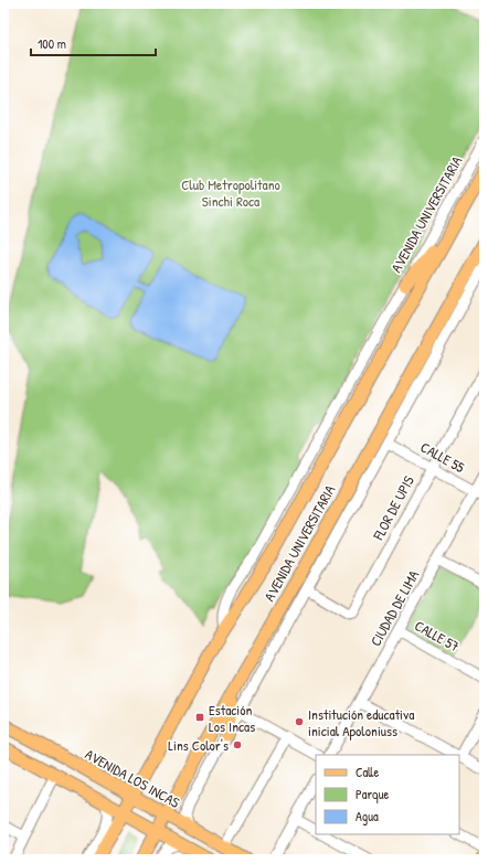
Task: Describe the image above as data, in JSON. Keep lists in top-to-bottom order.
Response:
{
  "streets": {
    "main road": ["AVENIDA UNIVERSITARIA", "AVENIDA LOS INCAS"],
    "street": [
      "CALLE 55",
      "FLOR DE UPIS",
      "CIUDAD DE LIMA",
      "CALLE 57"
    ]
  },
  "crossings": [
    ["AVENIDA UNIVERSITARIA", "CALLE 55"],
    ["AVENIDA UNIVERSITARIA", "FLOR DE UPIS"],
    ["AVENIDA UNIVERSITARIA", "AVENIDA LOS INCAS"],
    ["CALLE 55", "FLOR DE UPIS"],
    ["CALLE 55", "CIUDAD DE LIMA"],
    ["CIUDAD DE LIMA", "CALLE 57"]
  ],
  "parks": ["Club Metropolitano Sinchi Roca"],
  "places": {
    "transit": ["Estación Los Incas"],
    "other": ["Institución educativa inicial Apoloniuss", "Lins Color's"]
  },
  "legend": ["Calle", "Parque", "Agua"],
  "scale_bar": "100 m"
}
